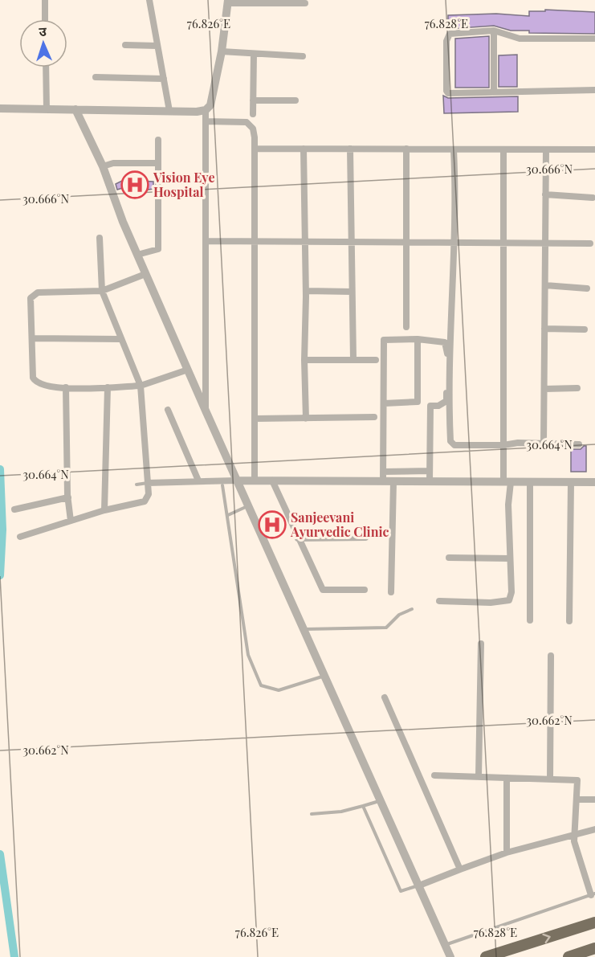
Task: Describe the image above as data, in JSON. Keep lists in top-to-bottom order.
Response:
{
  "places": {
    "hospital": ["Vision Eye Hospital", "Sanjeevani Ayurvedic Clinic"]
  },
  "north": "top",
  "coordinates": [
    "76.826°E",
    "76.828°E",
    "30.666°N",
    "30.664°N",
    "30.662°N"
  ]
}
